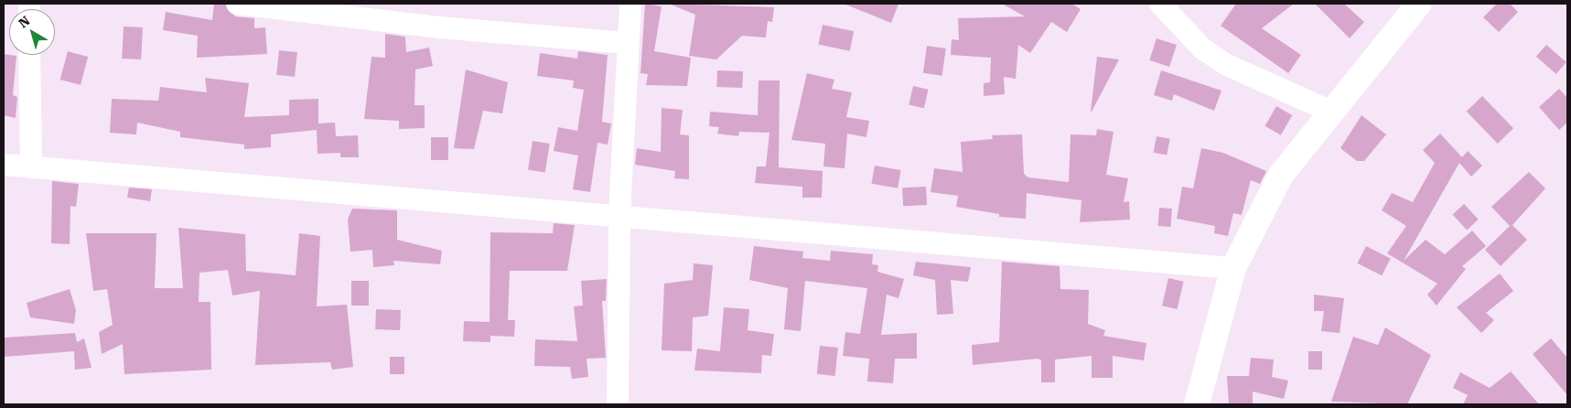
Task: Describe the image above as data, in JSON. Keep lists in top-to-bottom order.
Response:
{
  "north": "top left"
}
